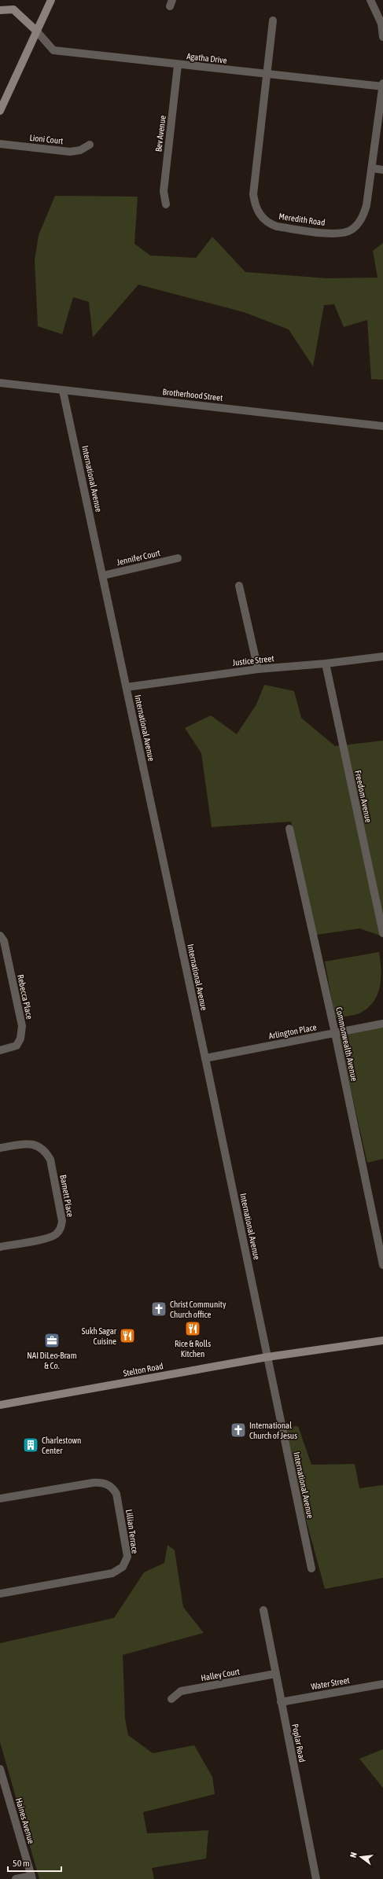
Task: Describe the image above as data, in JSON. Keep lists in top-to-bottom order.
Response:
{
  "streets": {
    "main road": ["Stelton Road"],
    "street": [
      "Agatha Drive",
      "Bev Avenue",
      "Lioni Court",
      "Meredith Road",
      "Brotherhood Street",
      "International Avenue",
      "Jennifer Court",
      "Justice Street",
      "Freedom Avenue",
      "Rebecca Place",
      "Arlington Place",
      "Commonwealth Avenue",
      "Barnett Place",
      "Lillian Terrace",
      "Halley Court",
      "Water Street",
      "Poplar Road",
      "Haines Avenue"
    ]
  },
  "crossings": [
    ["Agatha Drive", "Bev Avenue"],
    ["Agatha Drive", "Meredith Road"],
    ["Brotherhood Street", "International Avenue"],
    ["International Avenue", "Jennifer Court"],
    ["International Avenue", "Justice Street"],
    ["International Avenue", "Arlington Place"],
    ["International Avenue", "Stelton Road"],
    ["Justice Street", "Freedom Avenue"],
    ["Arlington Place", "Commonwealth Avenue"],
    ["Halley Court", "Poplar Road"],
    ["Water Street", "Poplar Road"]
  ],
  "places": {
    "church": ["Christ Community Church office", "International Church of Jesus"],
    "restaurant": ["Rice & Rolls Kitchen", "Sukh Sagar Cuisine"],
    "office": ["NAI DiLeo-Bram & Co."],
    "building": ["Charlestown Center"]
  },
  "scale_bar": "50 m",
  "north": "left"
}
